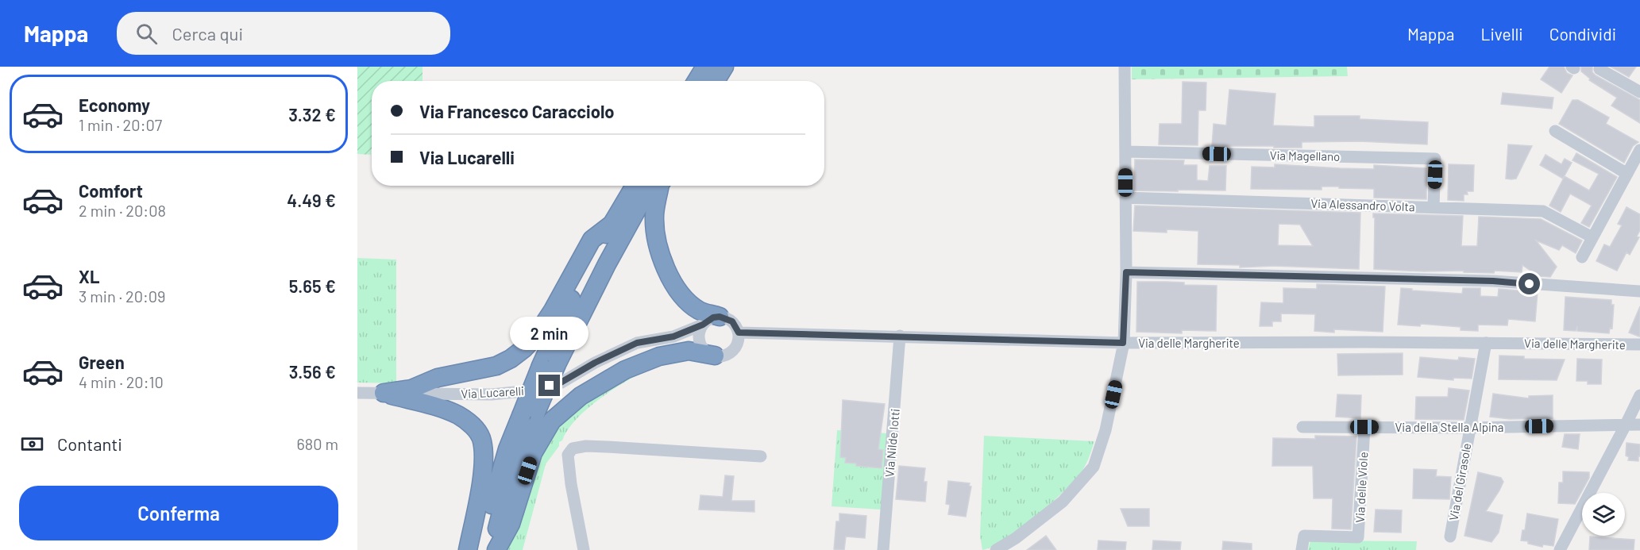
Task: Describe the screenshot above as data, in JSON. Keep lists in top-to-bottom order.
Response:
{
  "streets": {
    "street": [
      "Via Magellano",
      "Via Alessandro Volta",
      "Via delle Margherite",
      "Via Lucarelli",
      "Via della Stella Alpina",
      "Via Nilde Iotti",
      "Via del Girasole",
      "Via delle Viole"
    ]
  },
  "crossings": [
    ["Via Magellano", "Via Alessandro Volta"],
    ["Via delle Margherite", "Via Lucarelli"],
    ["Via delle Margherite", "Via Nilde Iotti"],
    ["Via delle Margherite", "Via del Girasole"],
    ["Via della Stella Alpina", "Via del Girasole"],
    ["Via della Stella Alpina", "Via delle Viole"]
  ],
  "page": {
    "header": "Mappa",
    "search": "Cerca qui",
    "nav": ["Mappa", "Livelli", "Condividi"],
    "list": [
      {
        "name": "Economy",
        "note": "1 min · 20:07",
        "value": "3.32 €"
      },
      {
        "name": "Comfort",
        "note": "2 min · 20:08",
        "value": "4.49 €"
      },
      {
        "name": "XL",
        "note": "3 min · 20:09",
        "value": "5.65 €"
      },
      {
        "name": "Green",
        "note": "4 min · 20:10",
        "value": "3.56 €"
      }
    ],
    "banner": ["Via Francesco Caracciolo", "Via Lucarelli"],
    "bubble": "2 min",
    "pay": ["Contanti", "680 m"],
    "buttons": "Conferma"
  }
}
